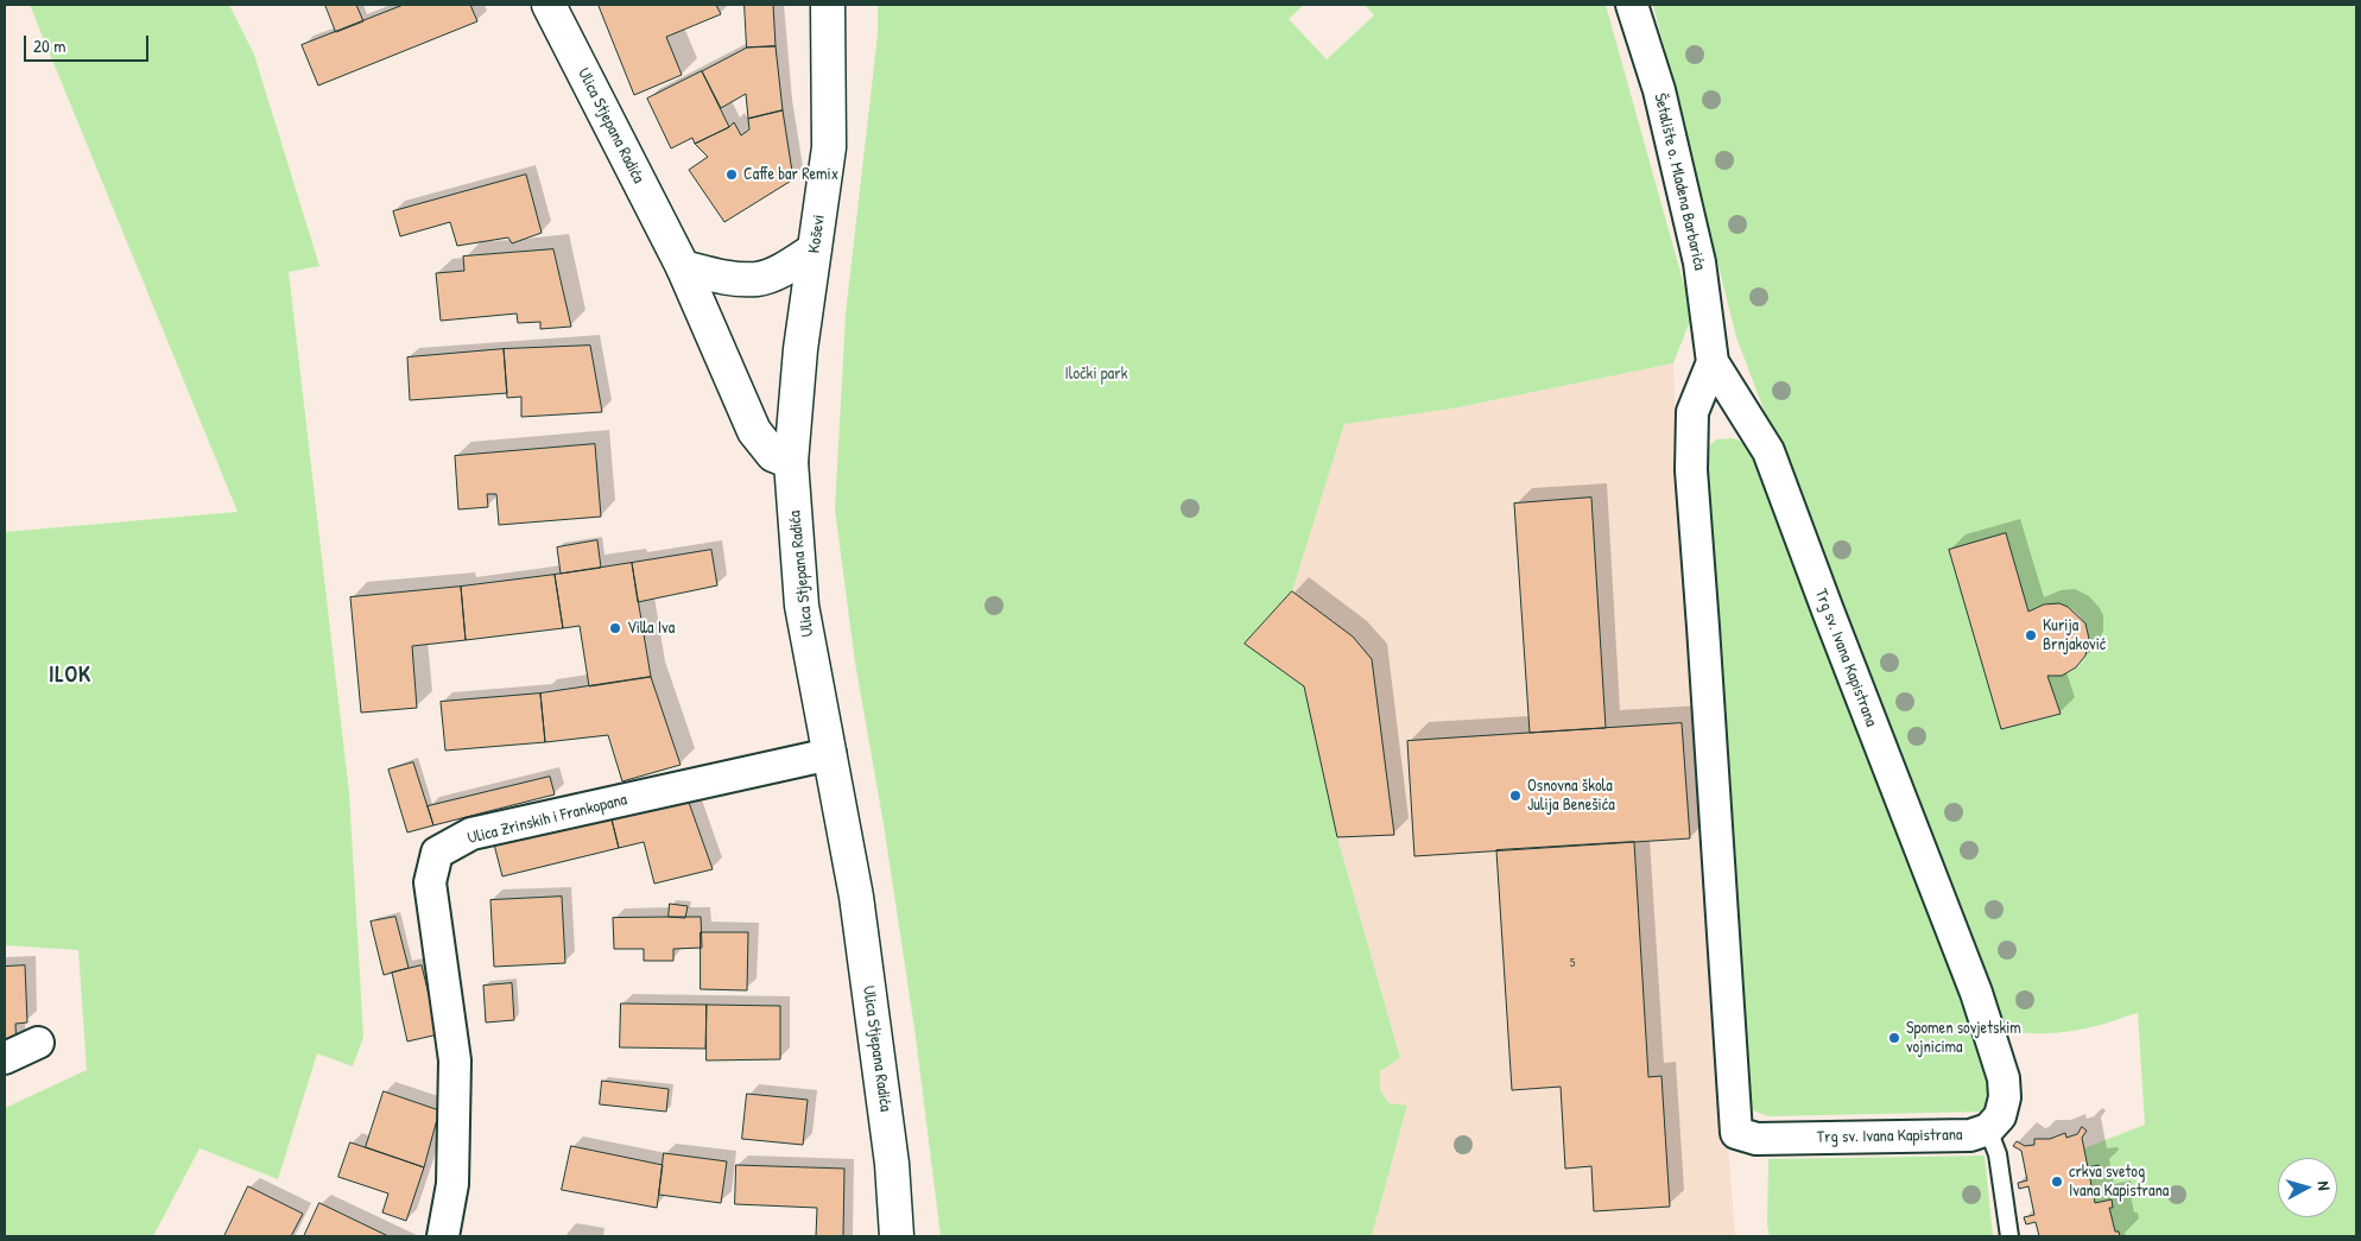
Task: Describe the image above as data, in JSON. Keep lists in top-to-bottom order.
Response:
{
  "streets": {
    "main road": ["Ulica Stjepana Radića", "Koševi"],
    "street": ["Šetalište o. Mladena Barbarića", "Trg sv. Ivana Kapistrana", "Ulica Zrinskih i Frankopana"]
  },
  "crossings": [
    ["Ulica Stjepana Radića", "Koševi"],
    ["Ulica Stjepana Radića", "Ulica Zrinskih i Frankopana"],
    ["Šetalište o. Mladena Barbarića", "Trg sv. Ivana Kapistrana"]
  ],
  "districts": ["ILOK"],
  "parks": ["Iločki park"],
  "places": [
    "Caffe bar Remix",
    "Villa Iva",
    "Kurija Brnjaković",
    "Osnovna škola Julija Benešića",
    "Spomen sovjetskim vojnicima",
    "crkva svetog Ivana Kapistrana"
  ],
  "house_numbers": ["5"],
  "scale_bar": "20 m",
  "north": "right"
}
